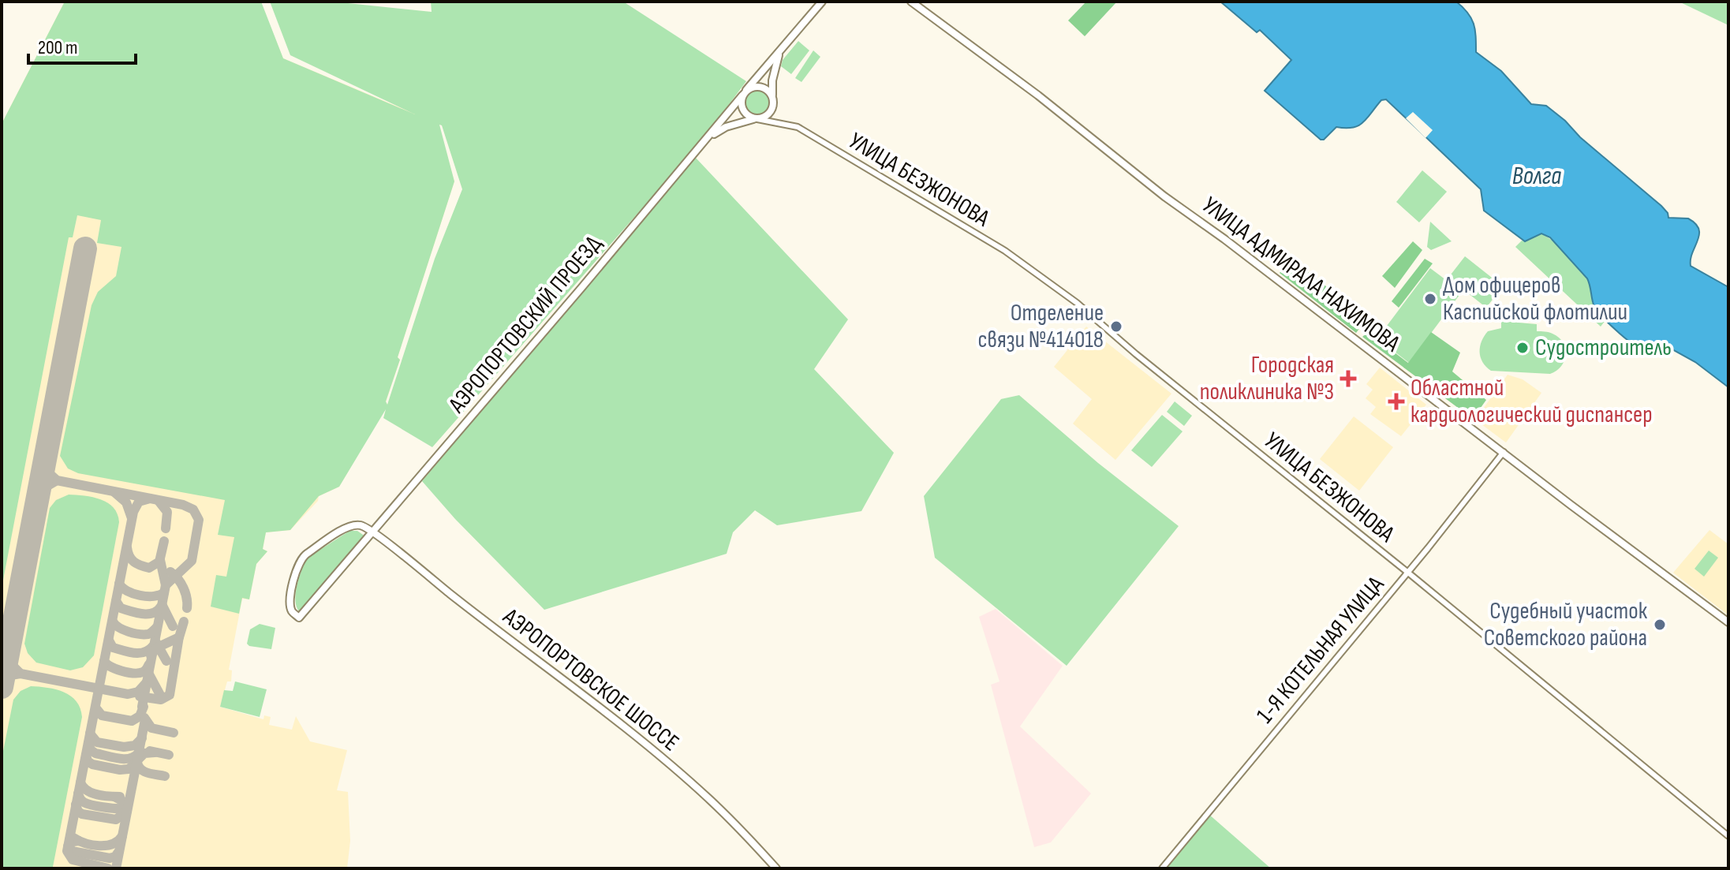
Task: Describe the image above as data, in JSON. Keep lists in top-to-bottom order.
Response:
{
  "streets": {
    "main road": ["УЛИЦА АДМИРАЛА НАХИМОВА", "АЭРОПОРТОВСКИЙ ПРОЕЗД", "АЭРОПОРТОВСКОЕ ШОССЕ"],
    "street": ["УЛИЦА БЕЗЖОНОВА", "1-Я КОТЕЛЬНАЯ УЛИЦА"]
  },
  "crossings": [
    ["УЛИЦА БЕЗЖОНОВА", "АЭРОПОРТОВСКИЙ ПРОЕЗД"],
    ["УЛИЦА БЕЗЖОНОВА", "1-Я КОТЕЛЬНАЯ УЛИЦА"],
    ["УЛИЦА АДМИРАЛА НАХИМОВА", "1-Я КОТЕЛЬНАЯ УЛИЦА"],
    ["АЭРОПОРТОВСКИЙ ПРОЕЗД", "АЭРОПОРТОВСКОЕ ШОССЕ"]
  ],
  "water": ["Волга"],
  "places": {
    "other": [
      "Дом офицеров Каспийской флотилии",
      "Отделение связи №414018",
      "Судостроитель",
      "Судебный участок Советского района"
    ],
    "health": ["Городская поликлиника №3", "Областной кардиологический диспансер"]
  },
  "scale_bar": "200 m"
}
